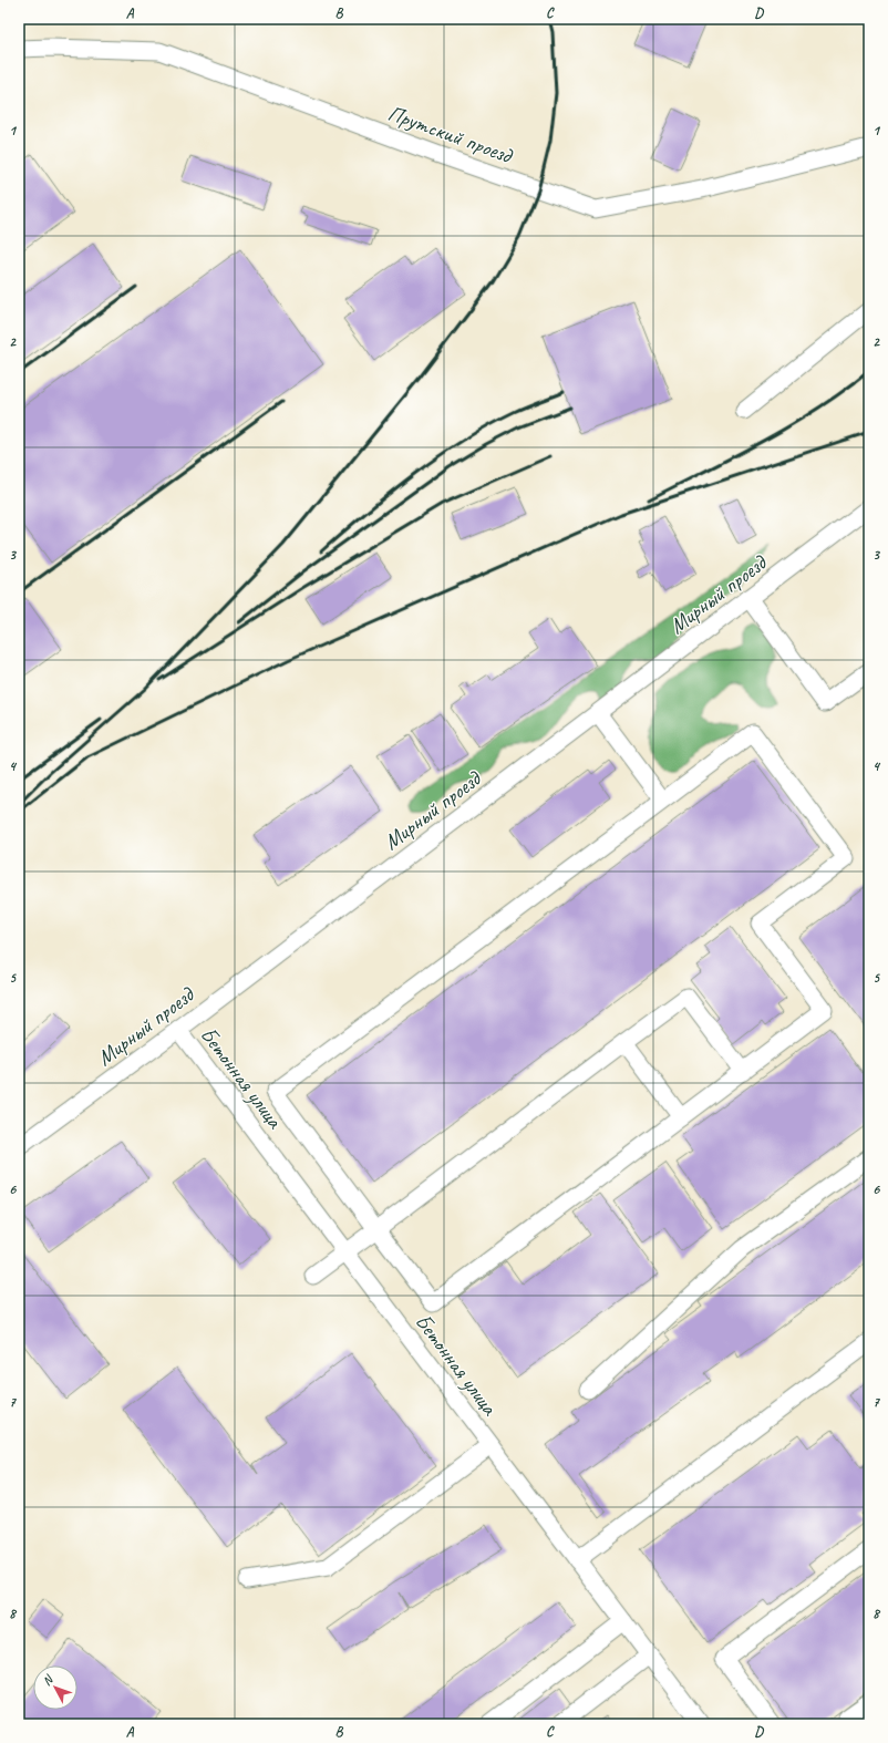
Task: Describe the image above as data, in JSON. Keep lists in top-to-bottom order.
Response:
{
  "streets": {
    "street": ["Прутский проезд", "Мирный проезд", "Бетонная улица"]
  },
  "crossings": [
    ["Мирный проезд", "Бетонная улица"]
  ],
  "north": "top left",
  "grid": {
    "columns": [
      "A",
      "B",
      "C",
      "D"
    ],
    "rows": [
      "1",
      "2",
      "3",
      "4",
      "5",
      "6",
      "7",
      "8"
    ]
  }
}
